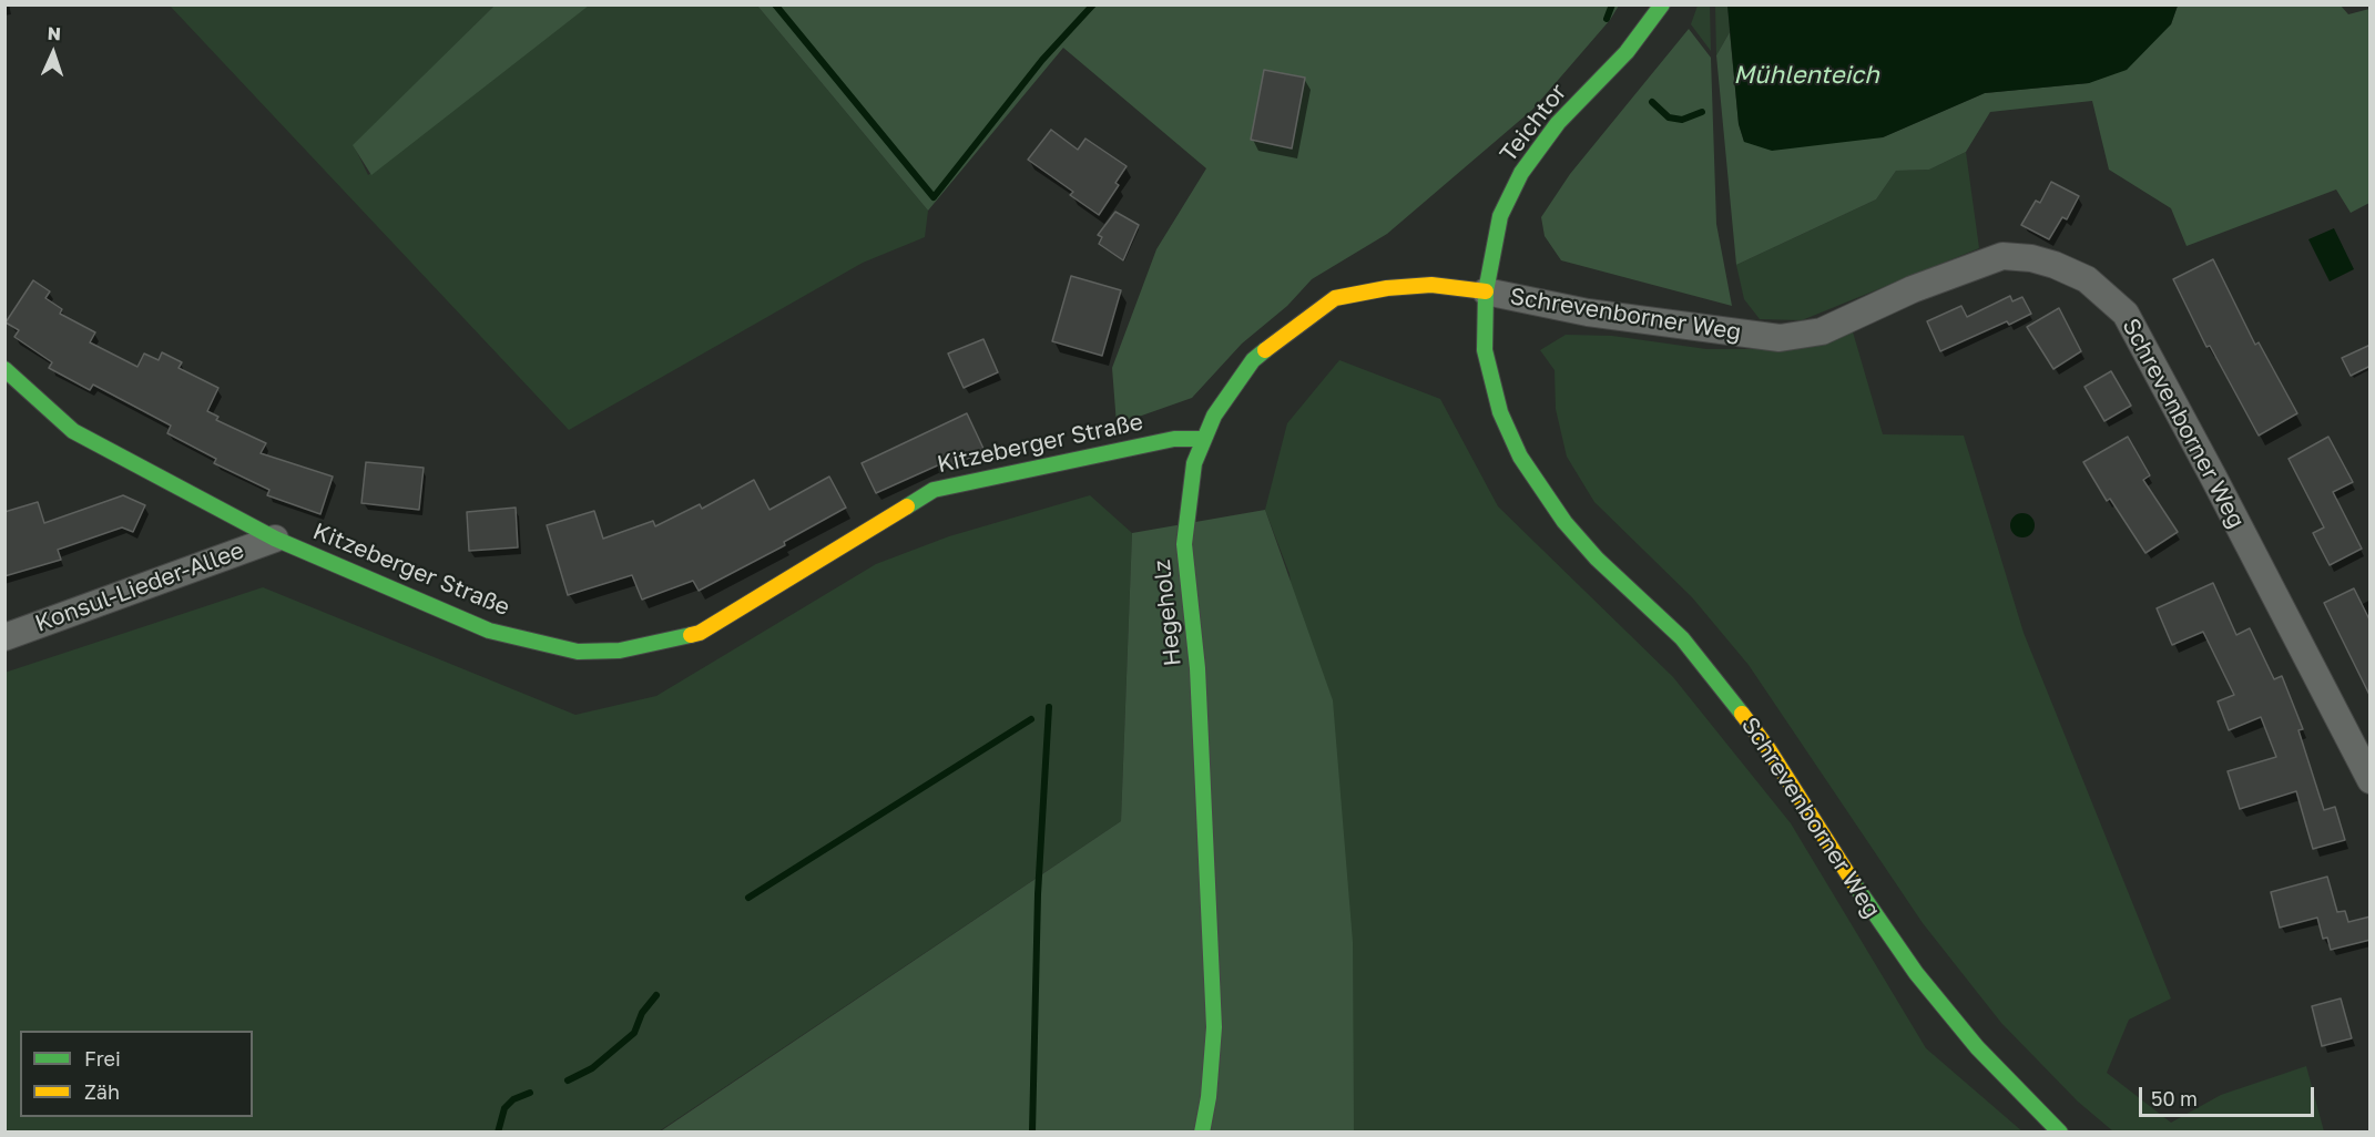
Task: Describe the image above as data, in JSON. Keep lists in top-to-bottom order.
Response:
{
  "streets": {
    "street": [
      "Teichtor",
      "Schrevenborner Weg",
      "Kitzeberger Straße",
      "Konsul-Lieder-Allee",
      "Hegeholz"
    ]
  },
  "crossings": [
    ["Teichtor", "Schrevenborner Weg"],
    ["Teichtor", "Hegeholz"],
    ["Schrevenborner Weg", "Hegeholz"],
    ["Kitzeberger Straße", "Konsul-Lieder-Allee"],
    ["Kitzeberger Straße", "Hegeholz"]
  ],
  "water": ["Mühlenteich"],
  "legend": ["Frei", "Zäh"],
  "scale_bar": "50 m",
  "north": "top"
}
